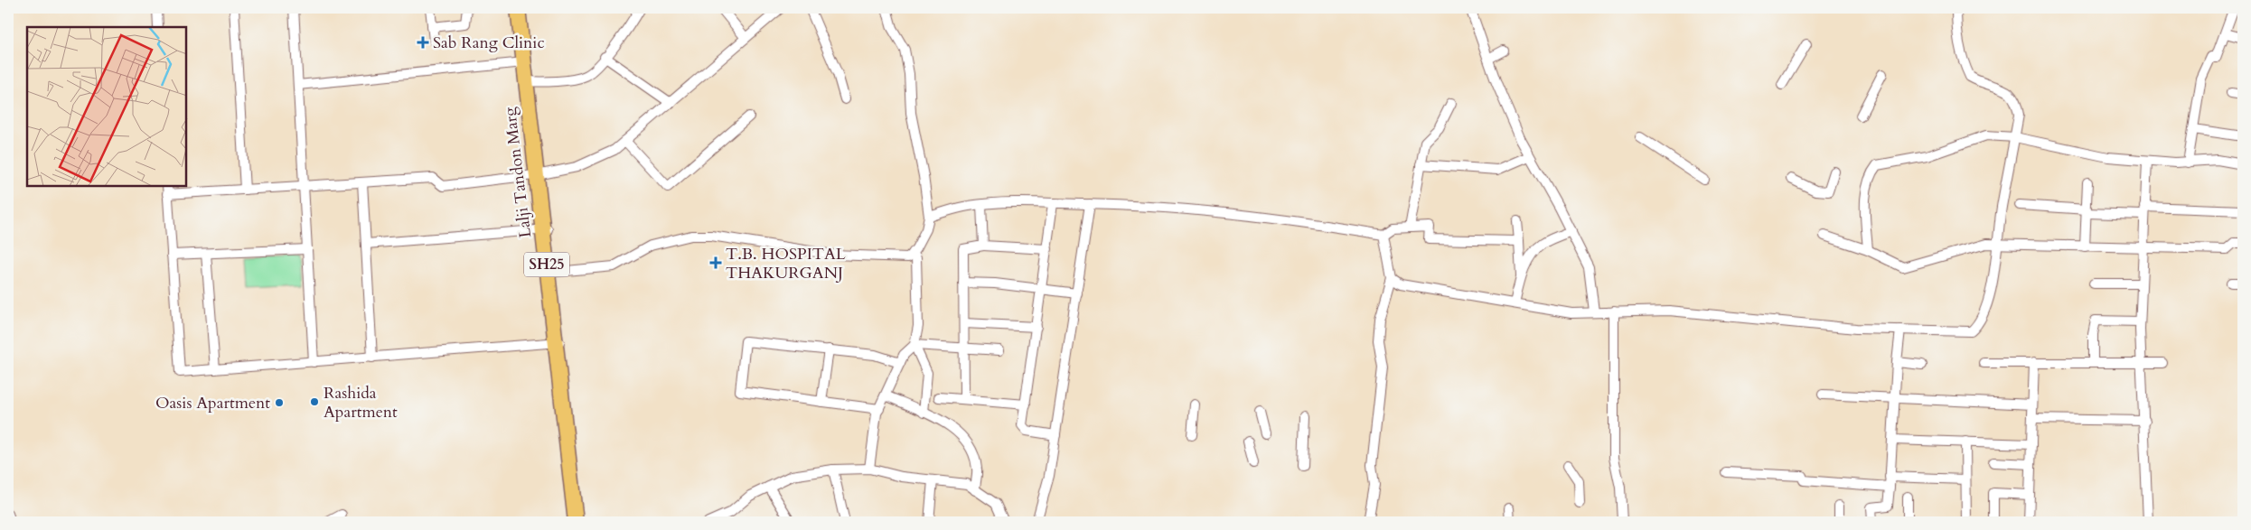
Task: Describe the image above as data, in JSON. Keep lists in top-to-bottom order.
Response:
{
  "streets": {
    "main road": ["Lalji Tandon Marg", "SH25"]
  },
  "places": {
    "health": ["Sab Rang Clinic", "T.B. HOSPITAL THAKURGANJ"],
    "other": ["Rashida Apartment", "Oasis Apartment"]
  }
}
